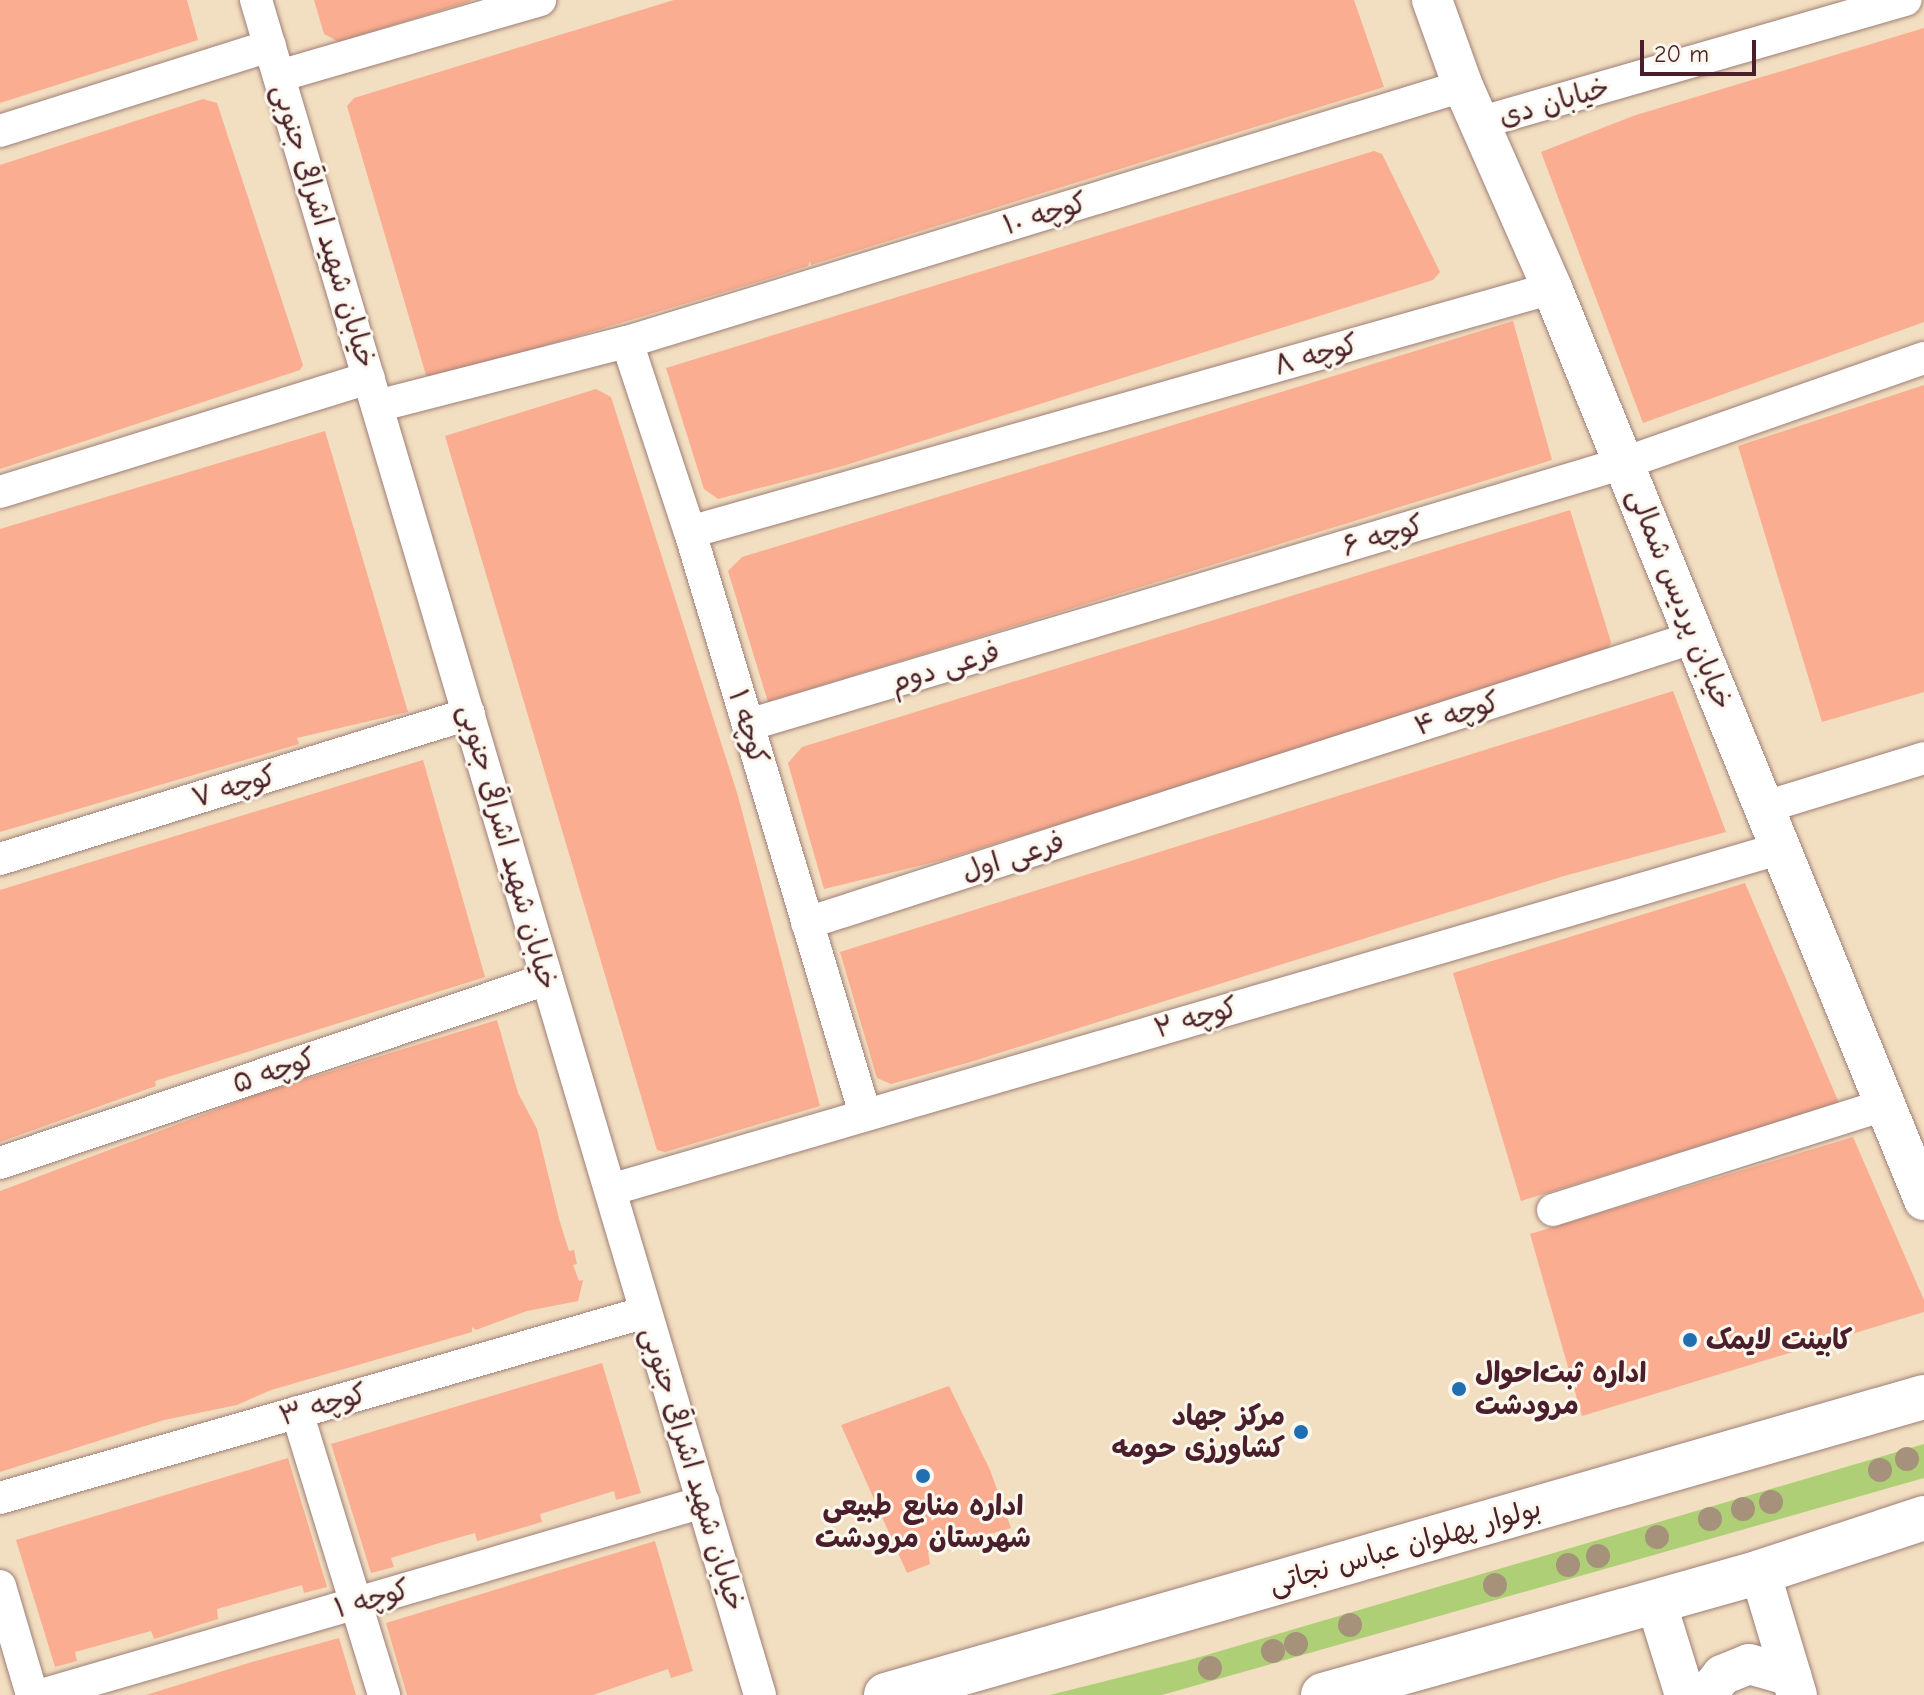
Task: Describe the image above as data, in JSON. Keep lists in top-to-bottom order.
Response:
{
  "streets": {
    "main road": ["بولوار پهلوان عباس نجاتی"],
    "street": [
      "خیابان دی",
      "کوچه ۱۰",
      "خیابان شهید اشراقی جنوبی",
      "کوچه ۸",
      "کوچه ۶",
      "خیابان پردیس شمالی",
      "فرعی دوم",
      "کوچه ۴",
      "کوچه ۱",
      "کوچه ۷",
      "فرعی اول",
      "کوچه ۲",
      "کوچه ۵",
      "کوچه ۳"
    ]
  },
  "crossings": [
    ["خیابان دی", "خیابان پردیس شمالی"],
    ["کوچه ۱۰", "خیابان پردیس شمالی"],
    ["کوچه ۱۰", "کوچه ۱"],
    ["خیابان شهید اشراقی جنوبی", "کوچه ۱"],
    ["خیابان شهید اشراقی جنوبی", "کوچه ۷"],
    ["خیابان شهید اشراقی جنوبی", "کوچه ۲"],
    ["خیابان شهید اشراقی جنوبی", "کوچه ۵"],
    ["خیابان شهید اشراقی جنوبی", "کوچه ۳"],
    ["کوچه ۸", "خیابان پردیس شمالی"],
    ["کوچه ۸", "کوچه ۱"],
    ["کوچه ۶", "خیابان پردیس شمالی"],
    ["کوچه ۶", "فرعی دوم"],
    ["خیابان پردیس شمالی", "کوچه ۴"],
    ["خیابان پردیس شمالی", "کوچه ۲"],
    ["فرعی دوم", "کوچه ۱"],
    ["کوچه ۴", "فرعی اول"],
    ["کوچه ۱", "فرعی اول"],
    ["کوچه ۱", "کوچه ۲"]
  ],
  "places": [
    "کابینت لایمک",
    "اداره ثبت‌احوال مرودشت",
    "مرکز جهاد کشاورزی حومه",
    "اداره منابع طبیعی شهرستان مرودشت"
  ],
  "scale_bar": "20 m"
}
